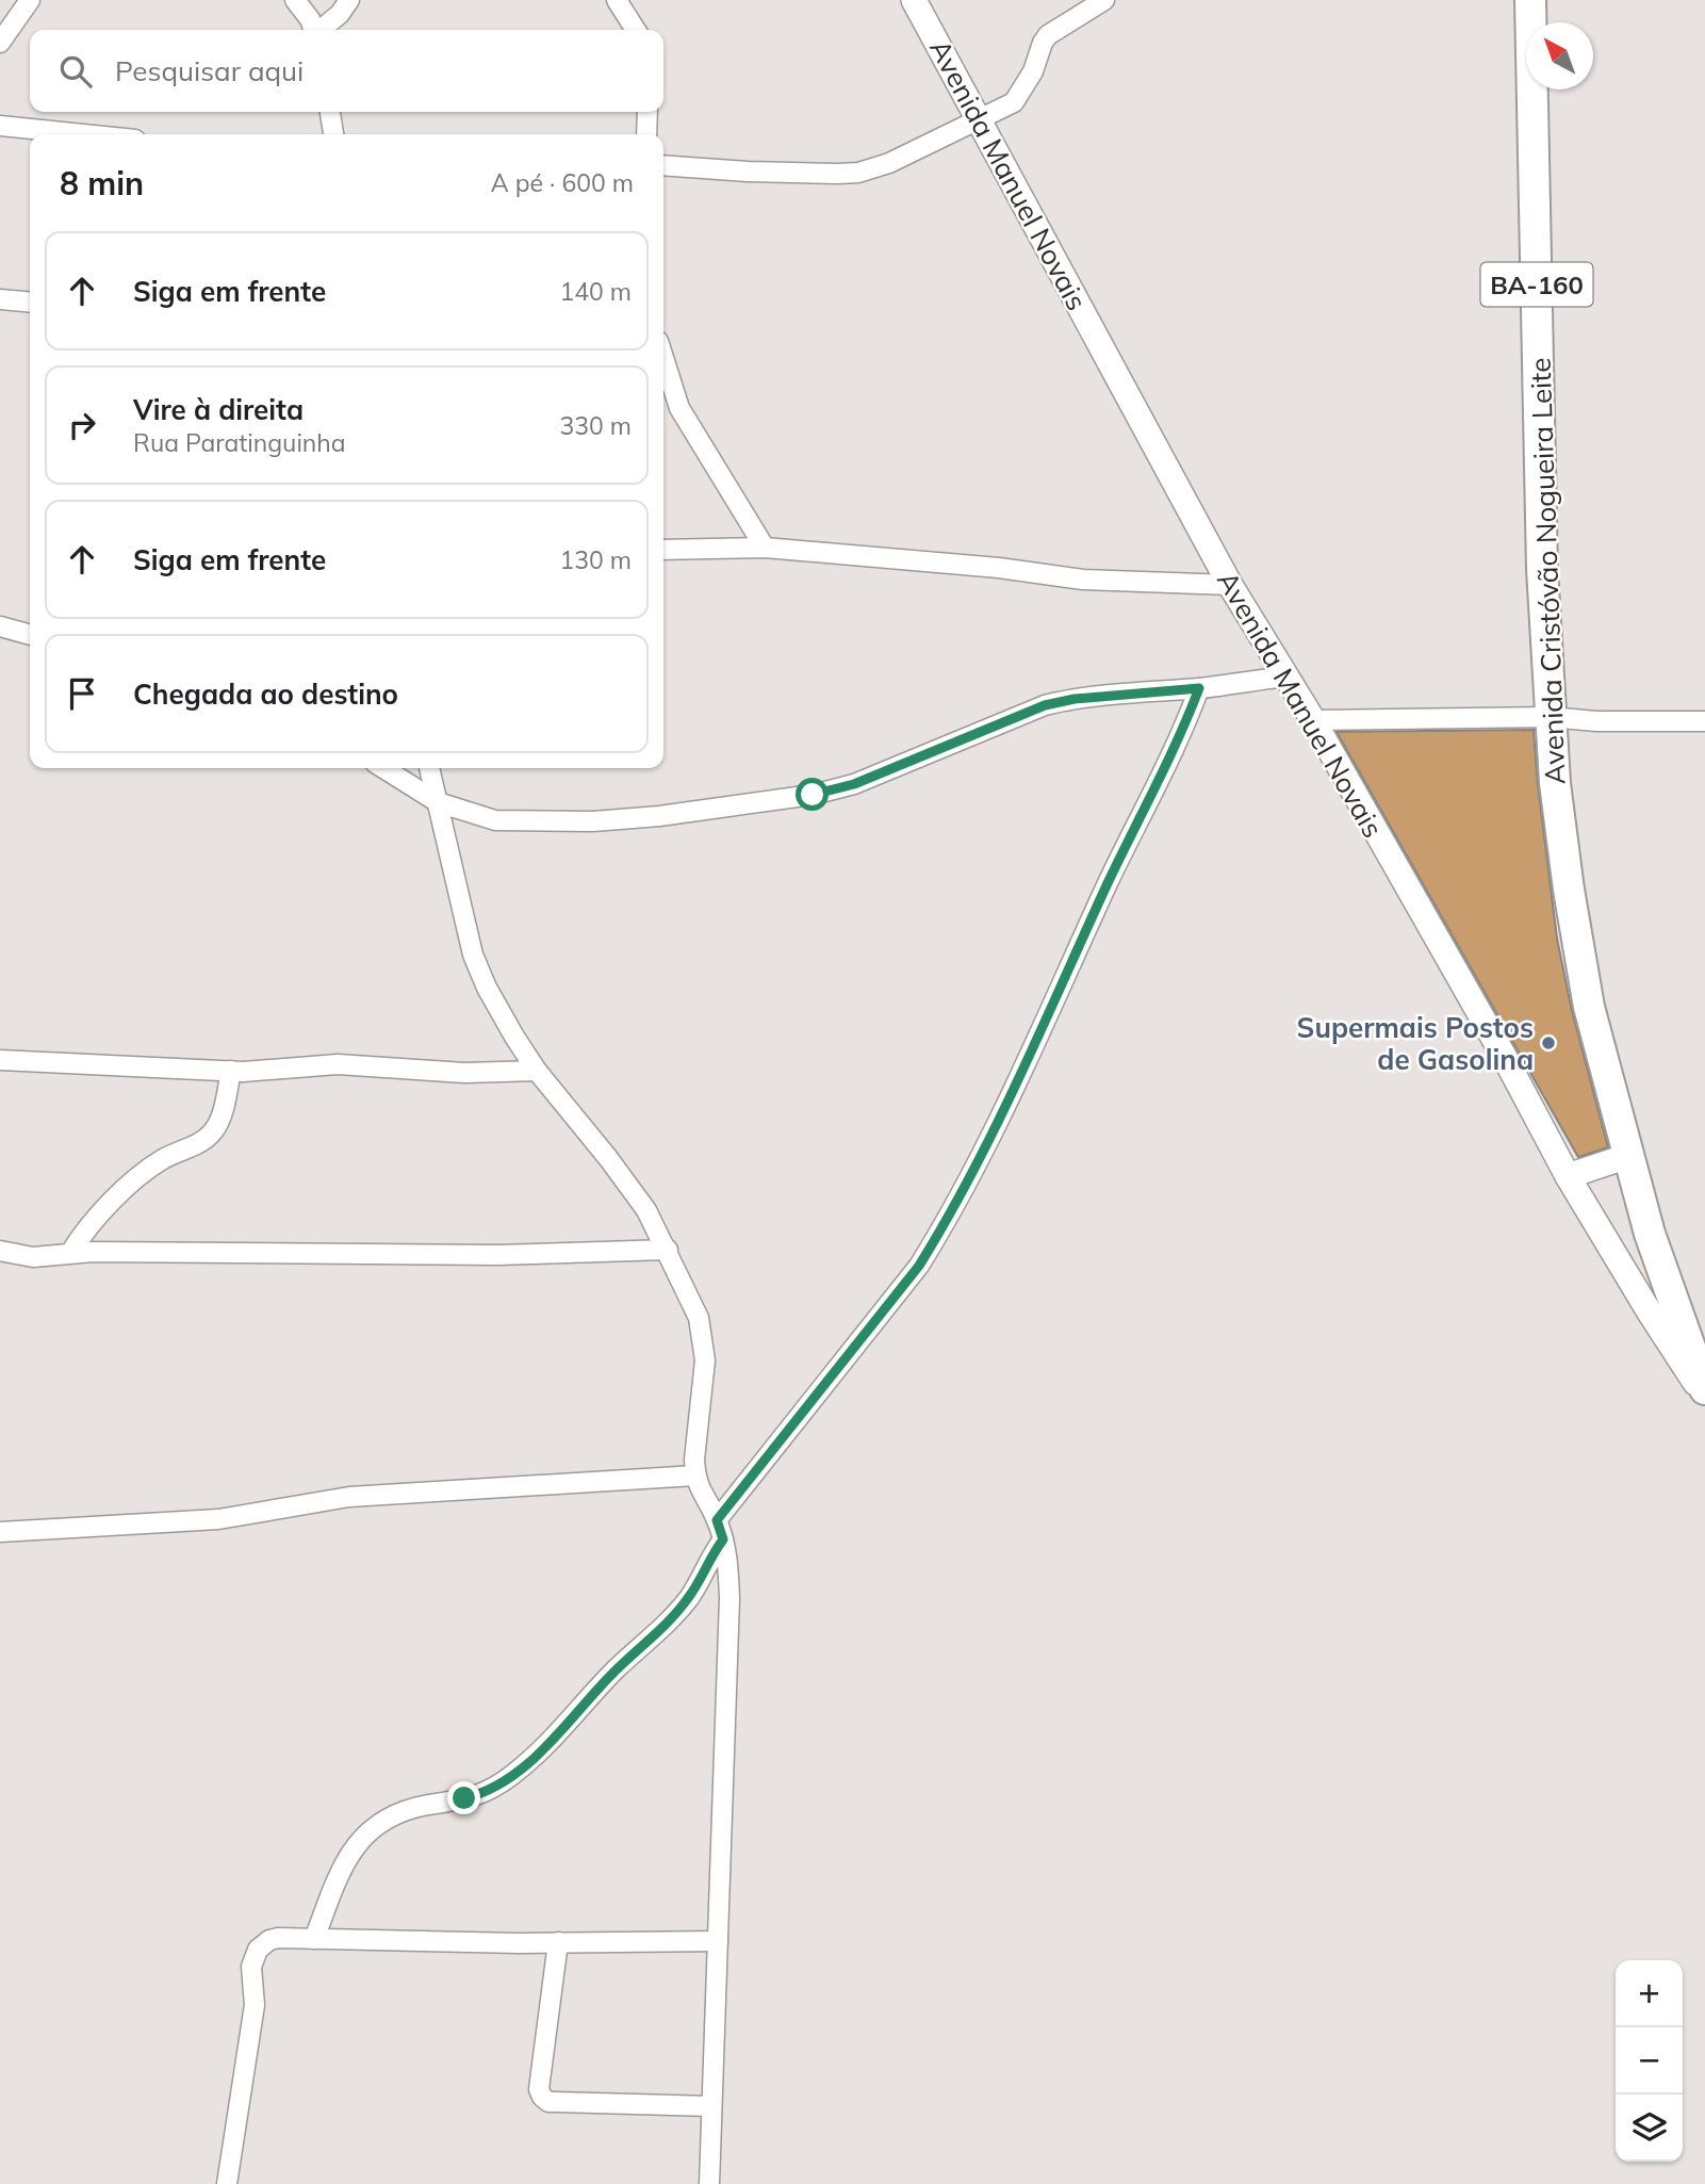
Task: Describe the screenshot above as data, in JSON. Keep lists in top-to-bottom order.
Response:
{
  "streets": {
    "main road": ["BA-160", "Avenida Cristóvão Nogueira Leite"],
    "street": ["Avenida Manuel Novais"]
  },
  "crossings": [
    ["Avenida Manuel Novais", "Avenida Cristóvão Nogueira Leite"]
  ],
  "places": ["Supermais Postos de Gasolina"],
  "north": "top left",
  "page": {
    "search": "Pesquisar aqui",
    "heading": ["8 min", "A pé · 600 m"],
    "list": [
      ["Siga em frente", "140 m"],
      ["Vire à direita", "Rua Paratinguinha", "330 m"],
      ["Siga em frente", "130 m"],
      "Chegada ao destino"
    ],
    "map_buttons": ["+", "−"]
  }
}
